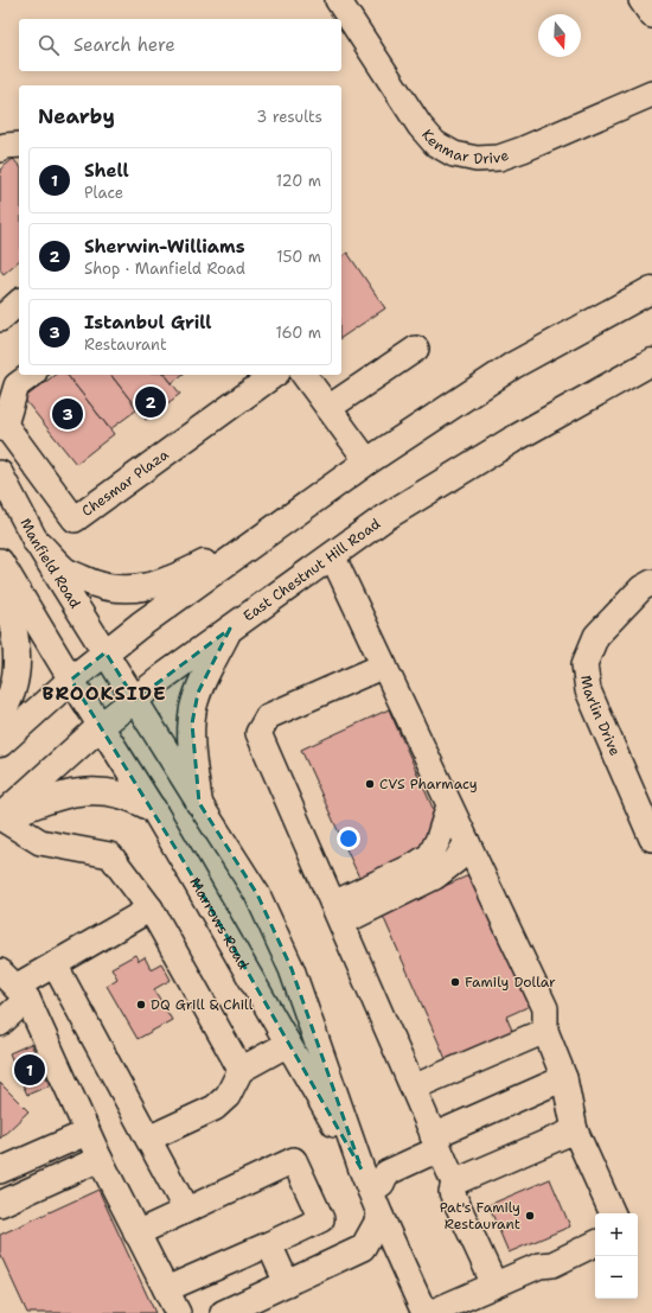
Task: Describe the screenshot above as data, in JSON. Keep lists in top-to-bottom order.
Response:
{
  "streets": {
    "main road": ["East Chestnut Hill Road"],
    "street": [
      "Kenmar Drive",
      "Chesmar Plaza",
      "Manfield Road",
      "Marlin Drive",
      "Marrows Road"
    ]
  },
  "crossings": [
    ["Manfield Road", "East Chestnut Hill Road"],
    ["Manfield Road", "Marrows Road"],
    ["East Chestnut Hill Road", "Marrows Road"]
  ],
  "districts": ["BROOKSIDE"],
  "places": [
    "CVS Pharmacy",
    "Family Dollar",
    "DQ Grill & Chill",
    "Pat's Family Restaurant"
  ],
  "north": "bottom",
  "page": {
    "search": "Search here",
    "heading": ["Nearby", "3 results"],
    "list": [
      {
        "mark": "1",
        "name": "Shell",
        "note": "Place",
        "value": "120 m"
      },
      {
        "mark": "2",
        "name": "Sherwin-Williams",
        "note": "Shop · Manfield Road",
        "value": "150 m"
      },
      {
        "mark": "3",
        "name": "Istanbul Grill",
        "note": "Restaurant",
        "value": "160 m"
      }
    ],
    "pins": ["2", "3", "1"],
    "map_buttons": ["+", "−"]
  }
}
